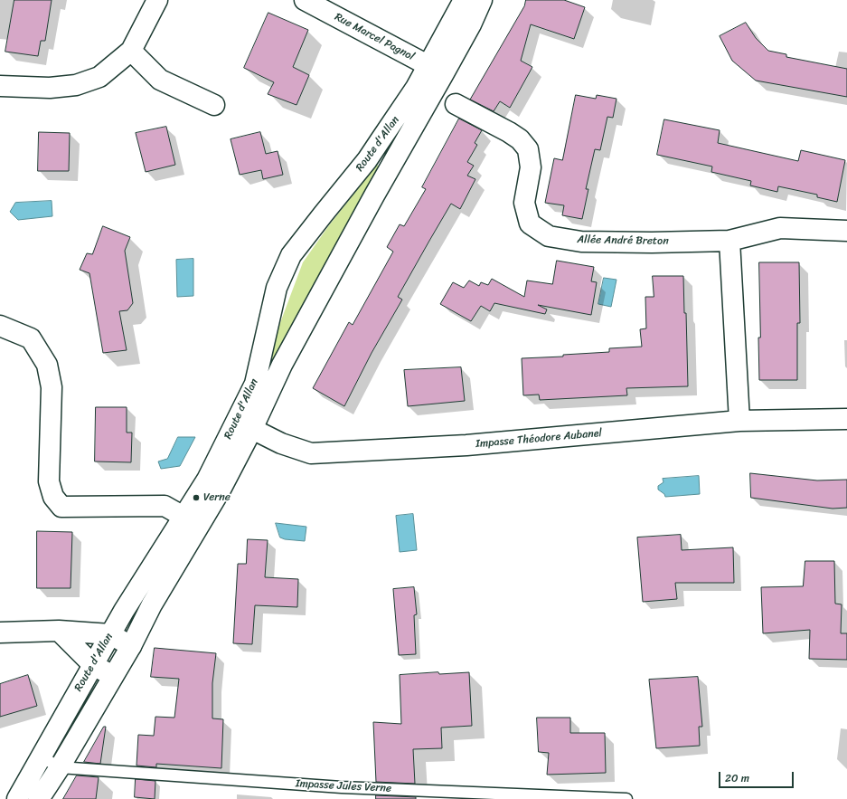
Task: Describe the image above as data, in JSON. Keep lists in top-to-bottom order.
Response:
{
  "streets": {
    "street": [
      "Rue Marcel Pagnol",
      "Route d'Allan",
      "Allée André Breton",
      "Impasse Théodore Aubanel"
    ],
    "lane": ["Impasse Jules Verne"]
  },
  "crossings": [
    ["Rue Marcel Pagnol", "Route d'Allan"],
    ["Route d'Allan", "Impasse Théodore Aubanel"],
    ["Route d'Allan", "Impasse Jules Verne"]
  ],
  "places": ["Verne"],
  "scale_bar": "20 m"
}
